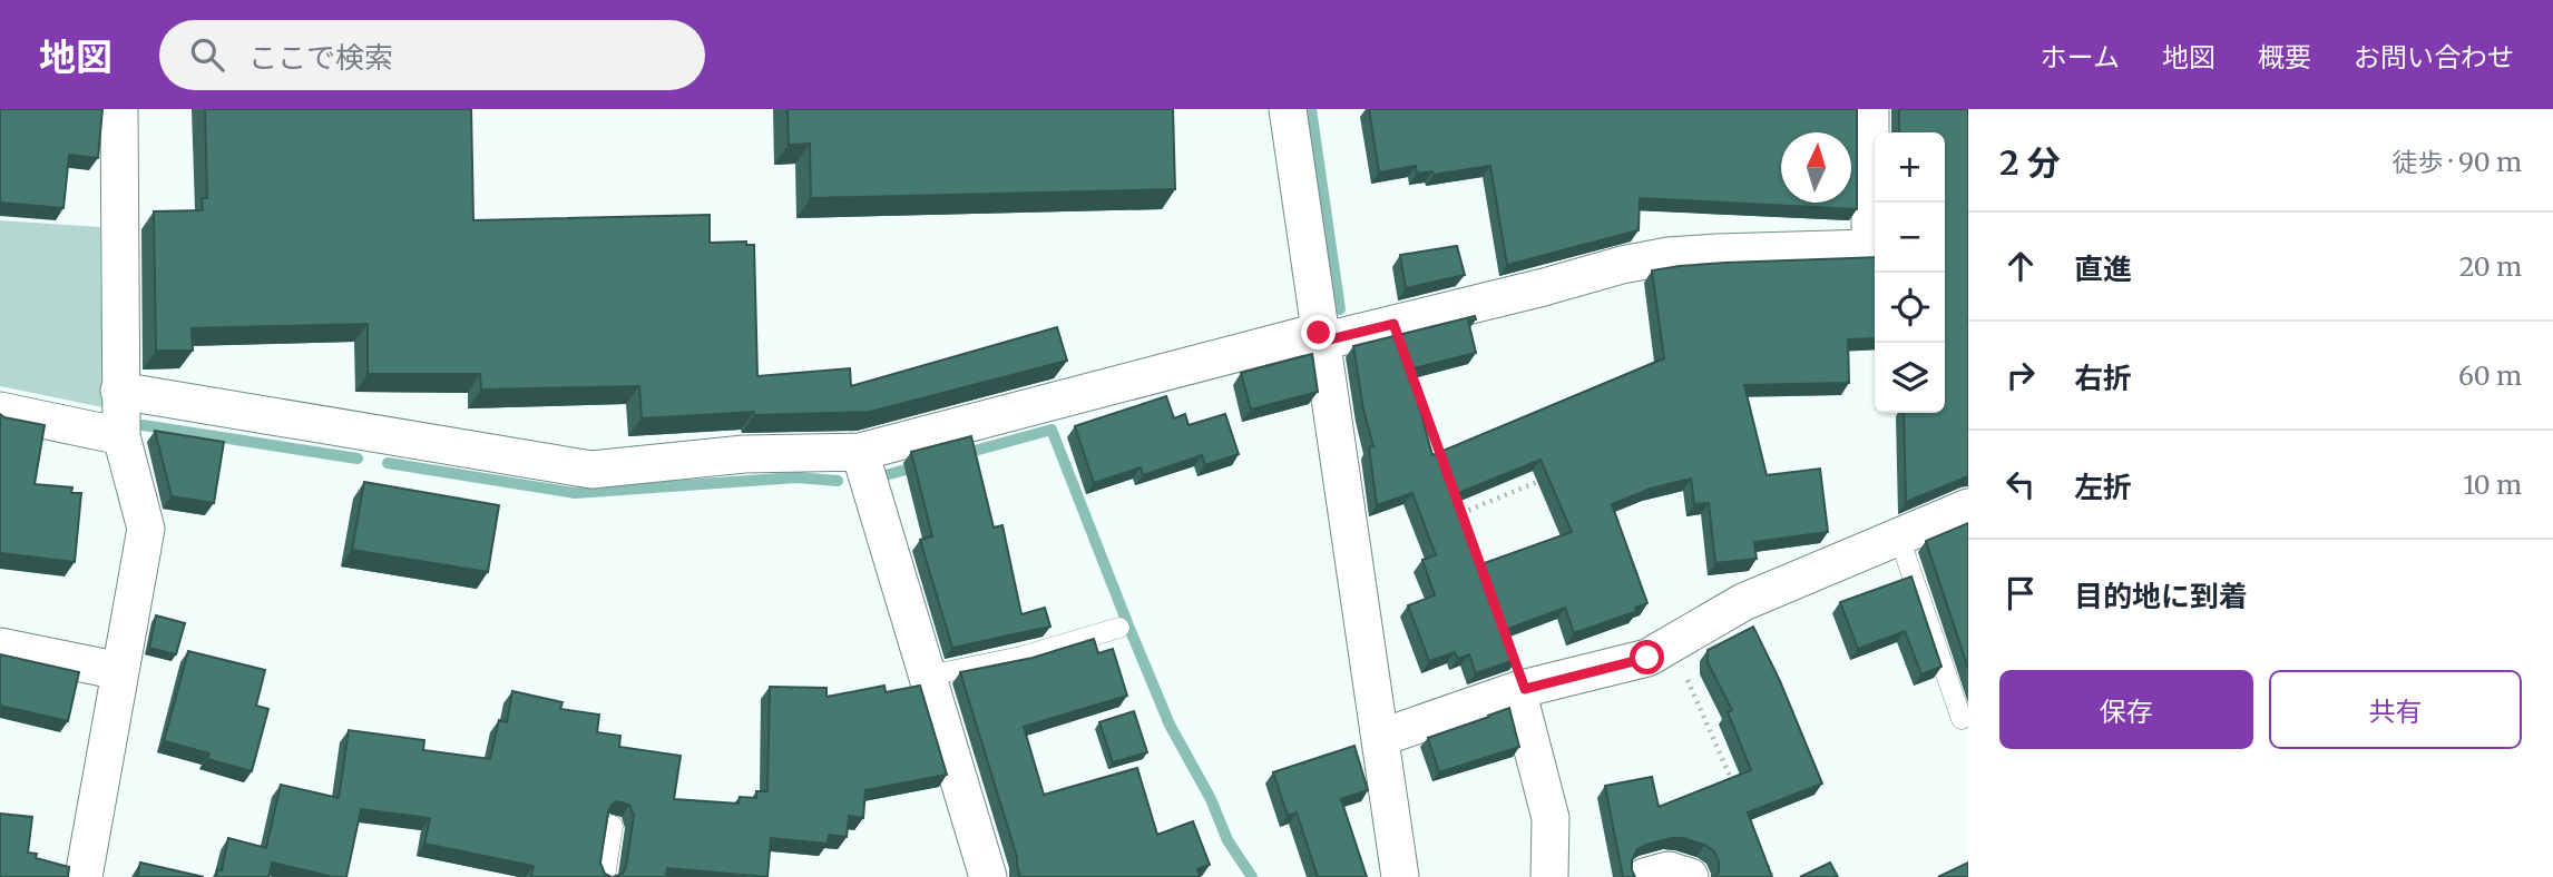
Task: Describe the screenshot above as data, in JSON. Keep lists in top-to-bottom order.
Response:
{
  "north": "top",
  "page": {
    "header": "地図",
    "search": "ここで検索",
    "nav": [
      "ホーム",
      "地図",
      "概要",
      "お問い合わせ"
    ],
    "heading": ["2 分", "徒歩 · 90 m"],
    "map_buttons": ["+", "−"],
    "list": [
      ["直進", "20 m"],
      ["右折", "60 m"],
      ["左折", "10 m"],
      "目的地に到着"
    ],
    "buttons": ["保存", "共有"]
  }
}
